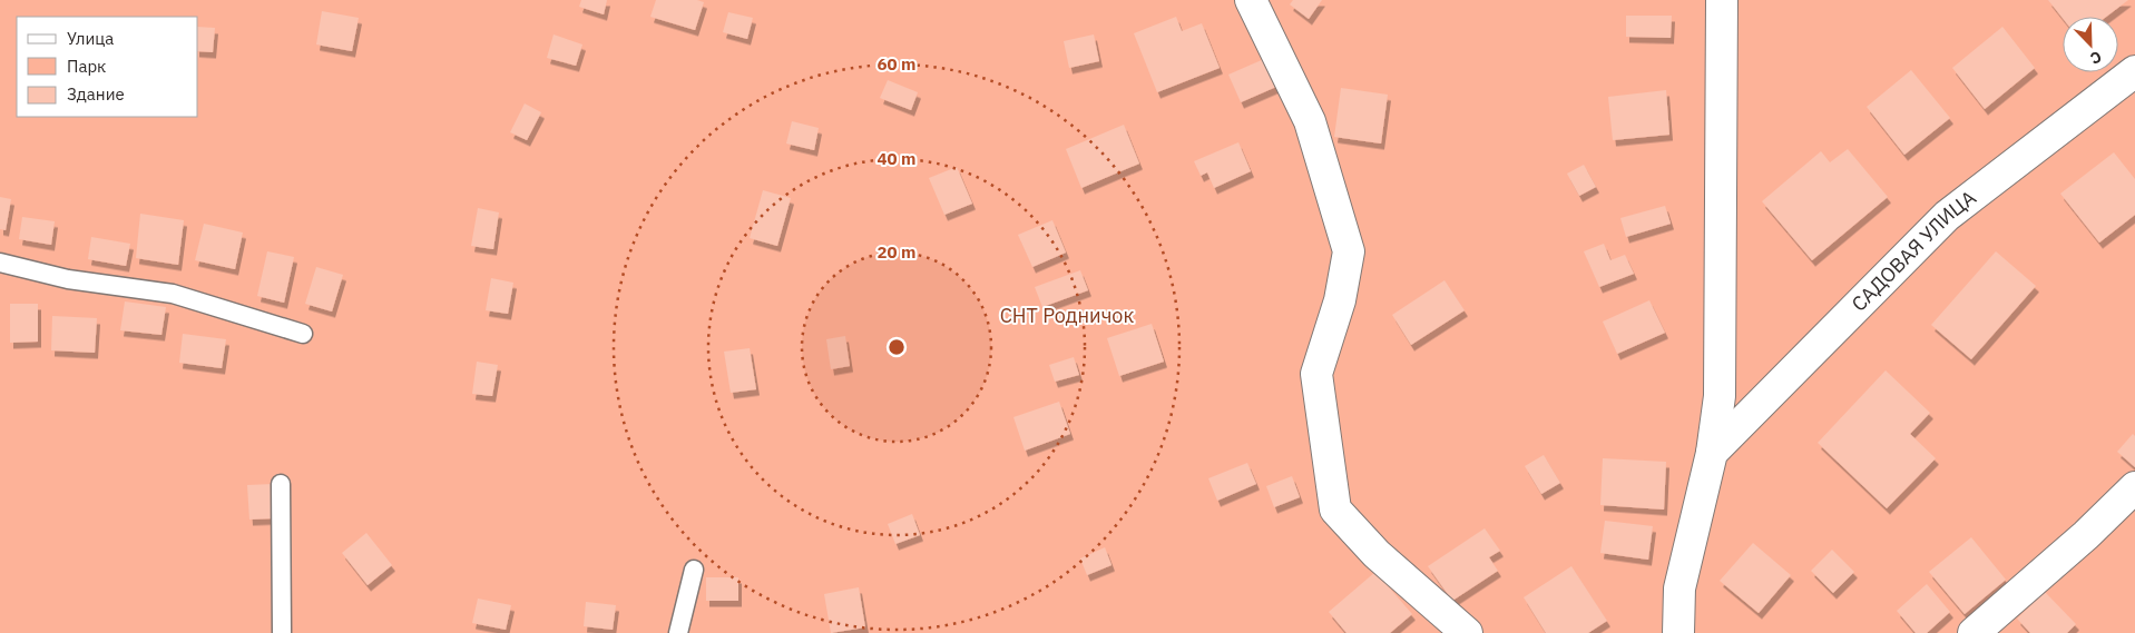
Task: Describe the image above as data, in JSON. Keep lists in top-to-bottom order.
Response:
{
  "streets": {
    "street": ["САДОВАЯ УЛИЦА"]
  },
  "parks": ["СНТ Родничок"],
  "legend": ["Улица", "Парк", "Здание"],
  "north": "bottom right",
  "rings": ["60 m", "40 m", "20 m"]
}
